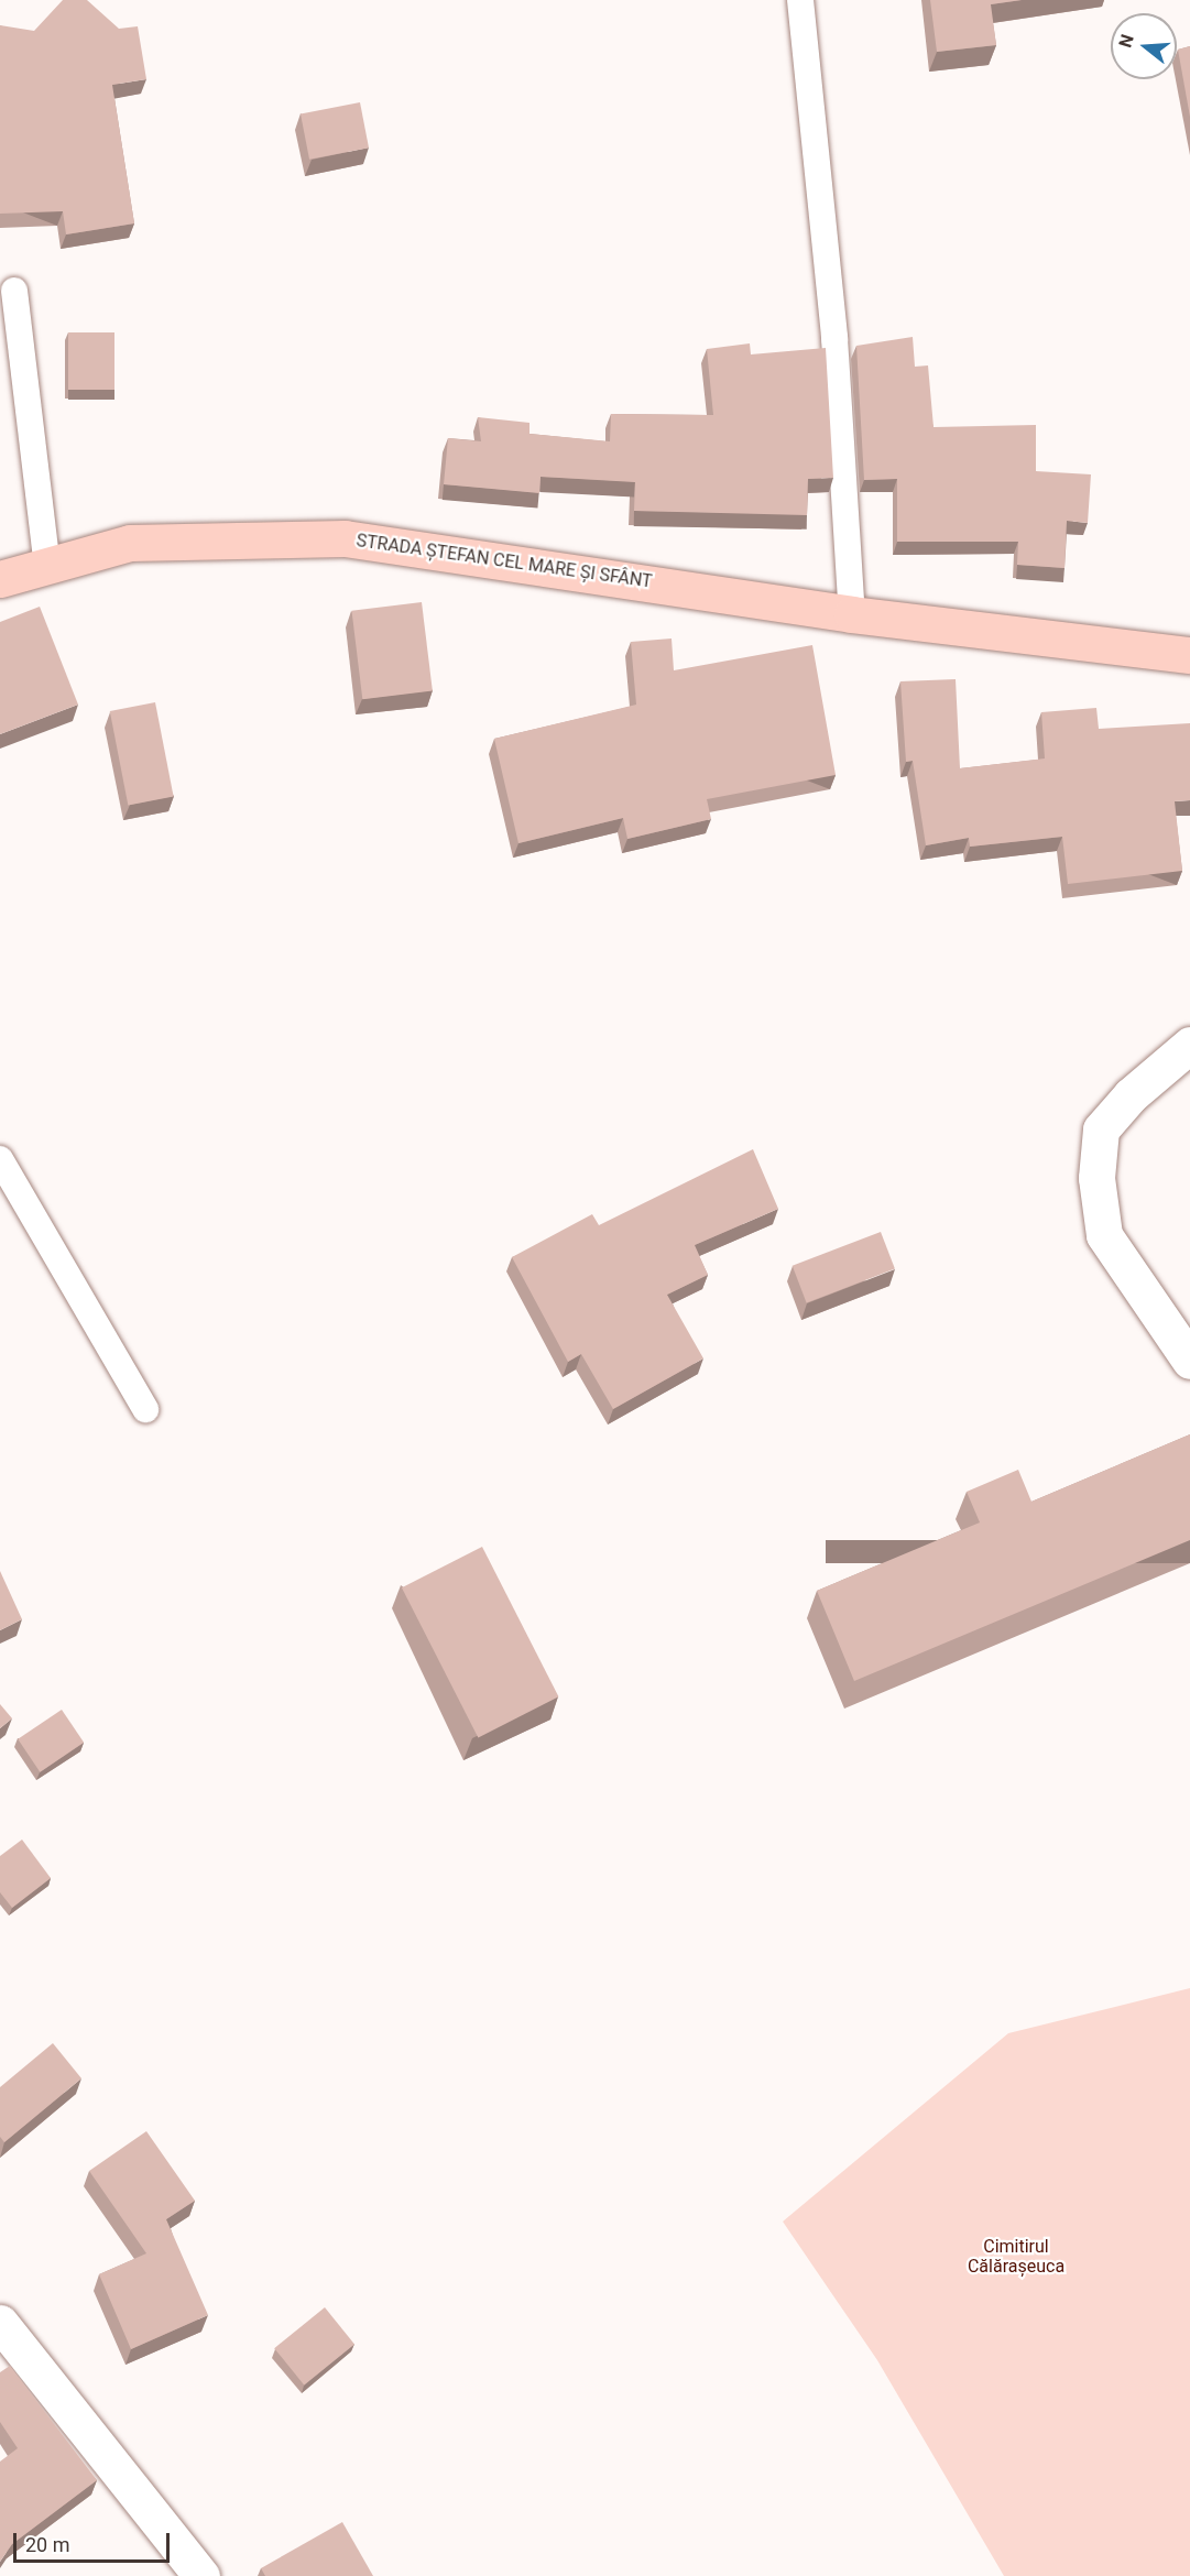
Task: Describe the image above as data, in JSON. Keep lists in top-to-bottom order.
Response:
{
  "streets": {
    "main road": ["STRADA ȘTEFAN CEL MARE ȘI SFÂNT"]
  },
  "parks": ["Cimitirul Călărașeuca"],
  "scale_bar": "20 m",
  "north": "left"
}
